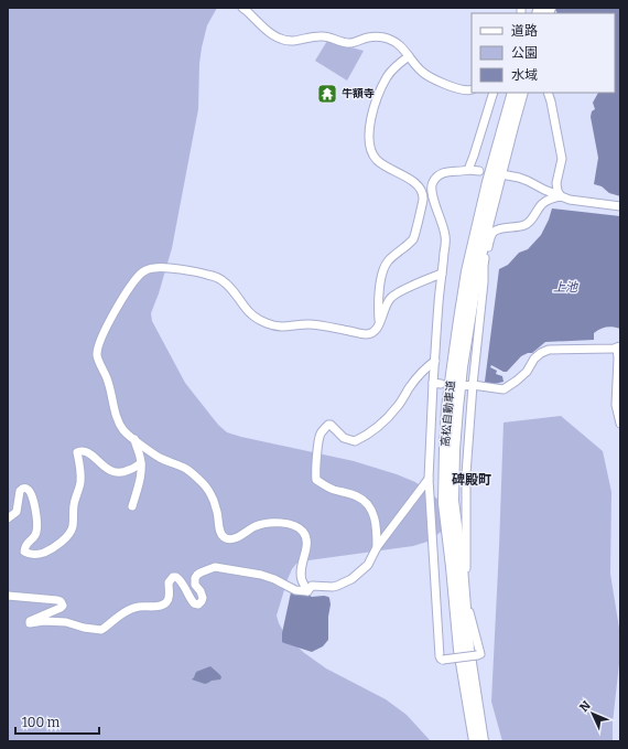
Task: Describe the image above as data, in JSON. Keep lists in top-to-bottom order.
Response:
{
  "streets": {
    "highway": ["高松自動車道"]
  },
  "districts": ["碑殿町"],
  "water": ["上池"],
  "places": {
    "temple": ["牛額寺"]
  },
  "legend": ["道路", "公園", "水域"],
  "scale_bar": "100 m",
  "north": "top left"
}
